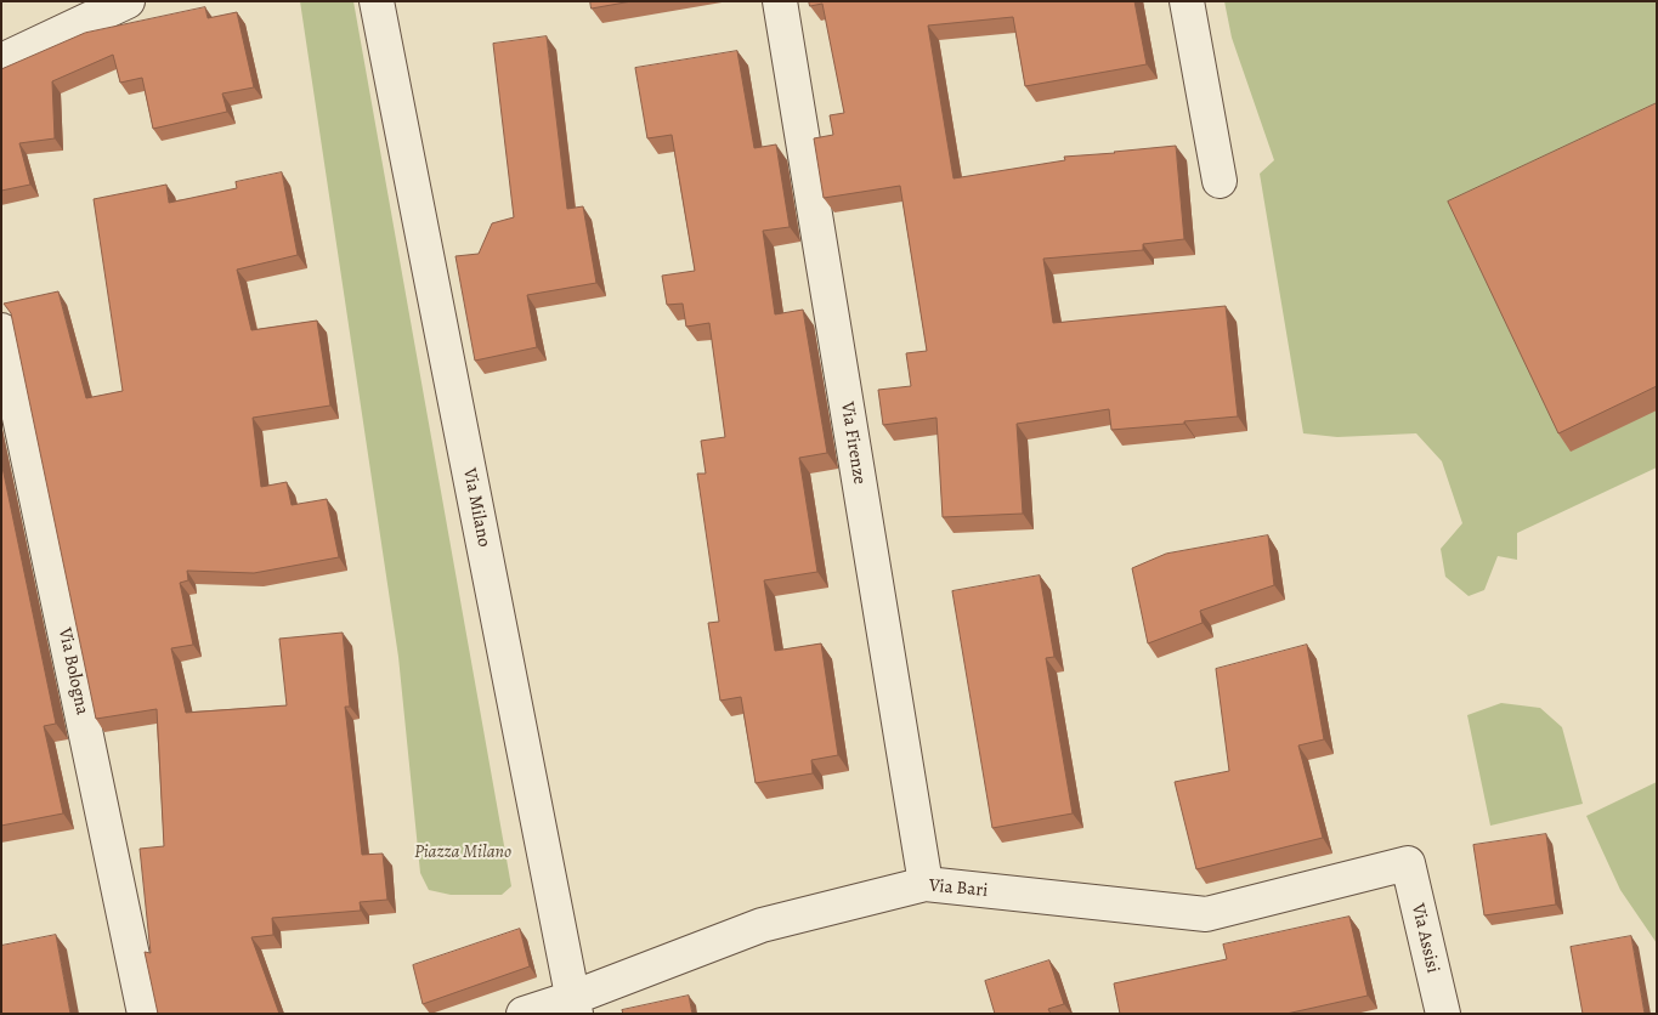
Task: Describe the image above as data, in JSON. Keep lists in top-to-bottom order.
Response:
{
  "streets": {
    "street": [
      "Via Firenze",
      "Via Milano",
      "Via Bologna",
      "Via Bari",
      "Via Assisi"
    ]
  },
  "crossings": [
    ["Via Firenze", "Via Bari"],
    ["Via Milano", "Via Bari"],
    ["Via Bari", "Via Assisi"]
  ],
  "parks": ["Piazza Milano"]
}
